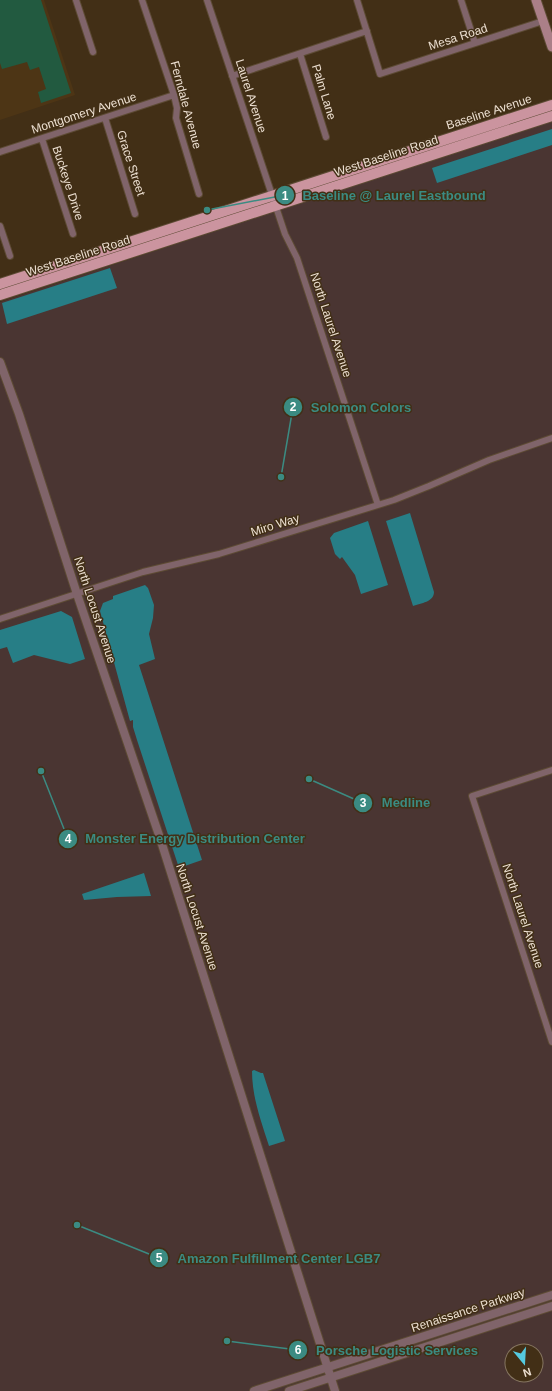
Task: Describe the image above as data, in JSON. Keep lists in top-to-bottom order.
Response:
{
  "streets": {
    "main road": ["Baseline Avenue", "West Baseline Road"],
    "street": [
      "Mesa Road",
      "Palm Lane",
      "Laurel Avenue",
      "Ferndale Avenue",
      "Montgomery Avenue",
      "Grace Street",
      "Buckeye Drive",
      "North Laurel Avenue",
      "Miro Way",
      "North Locust Avenue",
      "Renaissance Parkway"
    ]
  },
  "crossings": [
    ["Laurel Avenue", "Baseline Avenue"],
    ["Laurel Avenue", "West Baseline Road"],
    ["Laurel Avenue", "North Laurel Avenue"],
    ["Ferndale Avenue", "Montgomery Avenue"],
    ["Baseline Avenue", "West Baseline Road"],
    ["Baseline Avenue", "North Laurel Avenue"],
    ["Montgomery Avenue", "Grace Street"],
    ["Montgomery Avenue", "Buckeye Drive"],
    ["West Baseline Road", "North Laurel Avenue"],
    ["North Laurel Avenue", "Miro Way"],
    ["Miro Way", "North Locust Avenue"],
    ["North Locust Avenue", "Renaissance Parkway"]
  ],
  "places": [
    "Baseline @ Laurel Eastbound",
    "Solomon Colors",
    "Monster Energy Distribution Center",
    "Medline",
    "Amazon Fulfillment Center LGB7",
    "Porsche Logistic Services"
  ],
  "north": "bottom"
}
